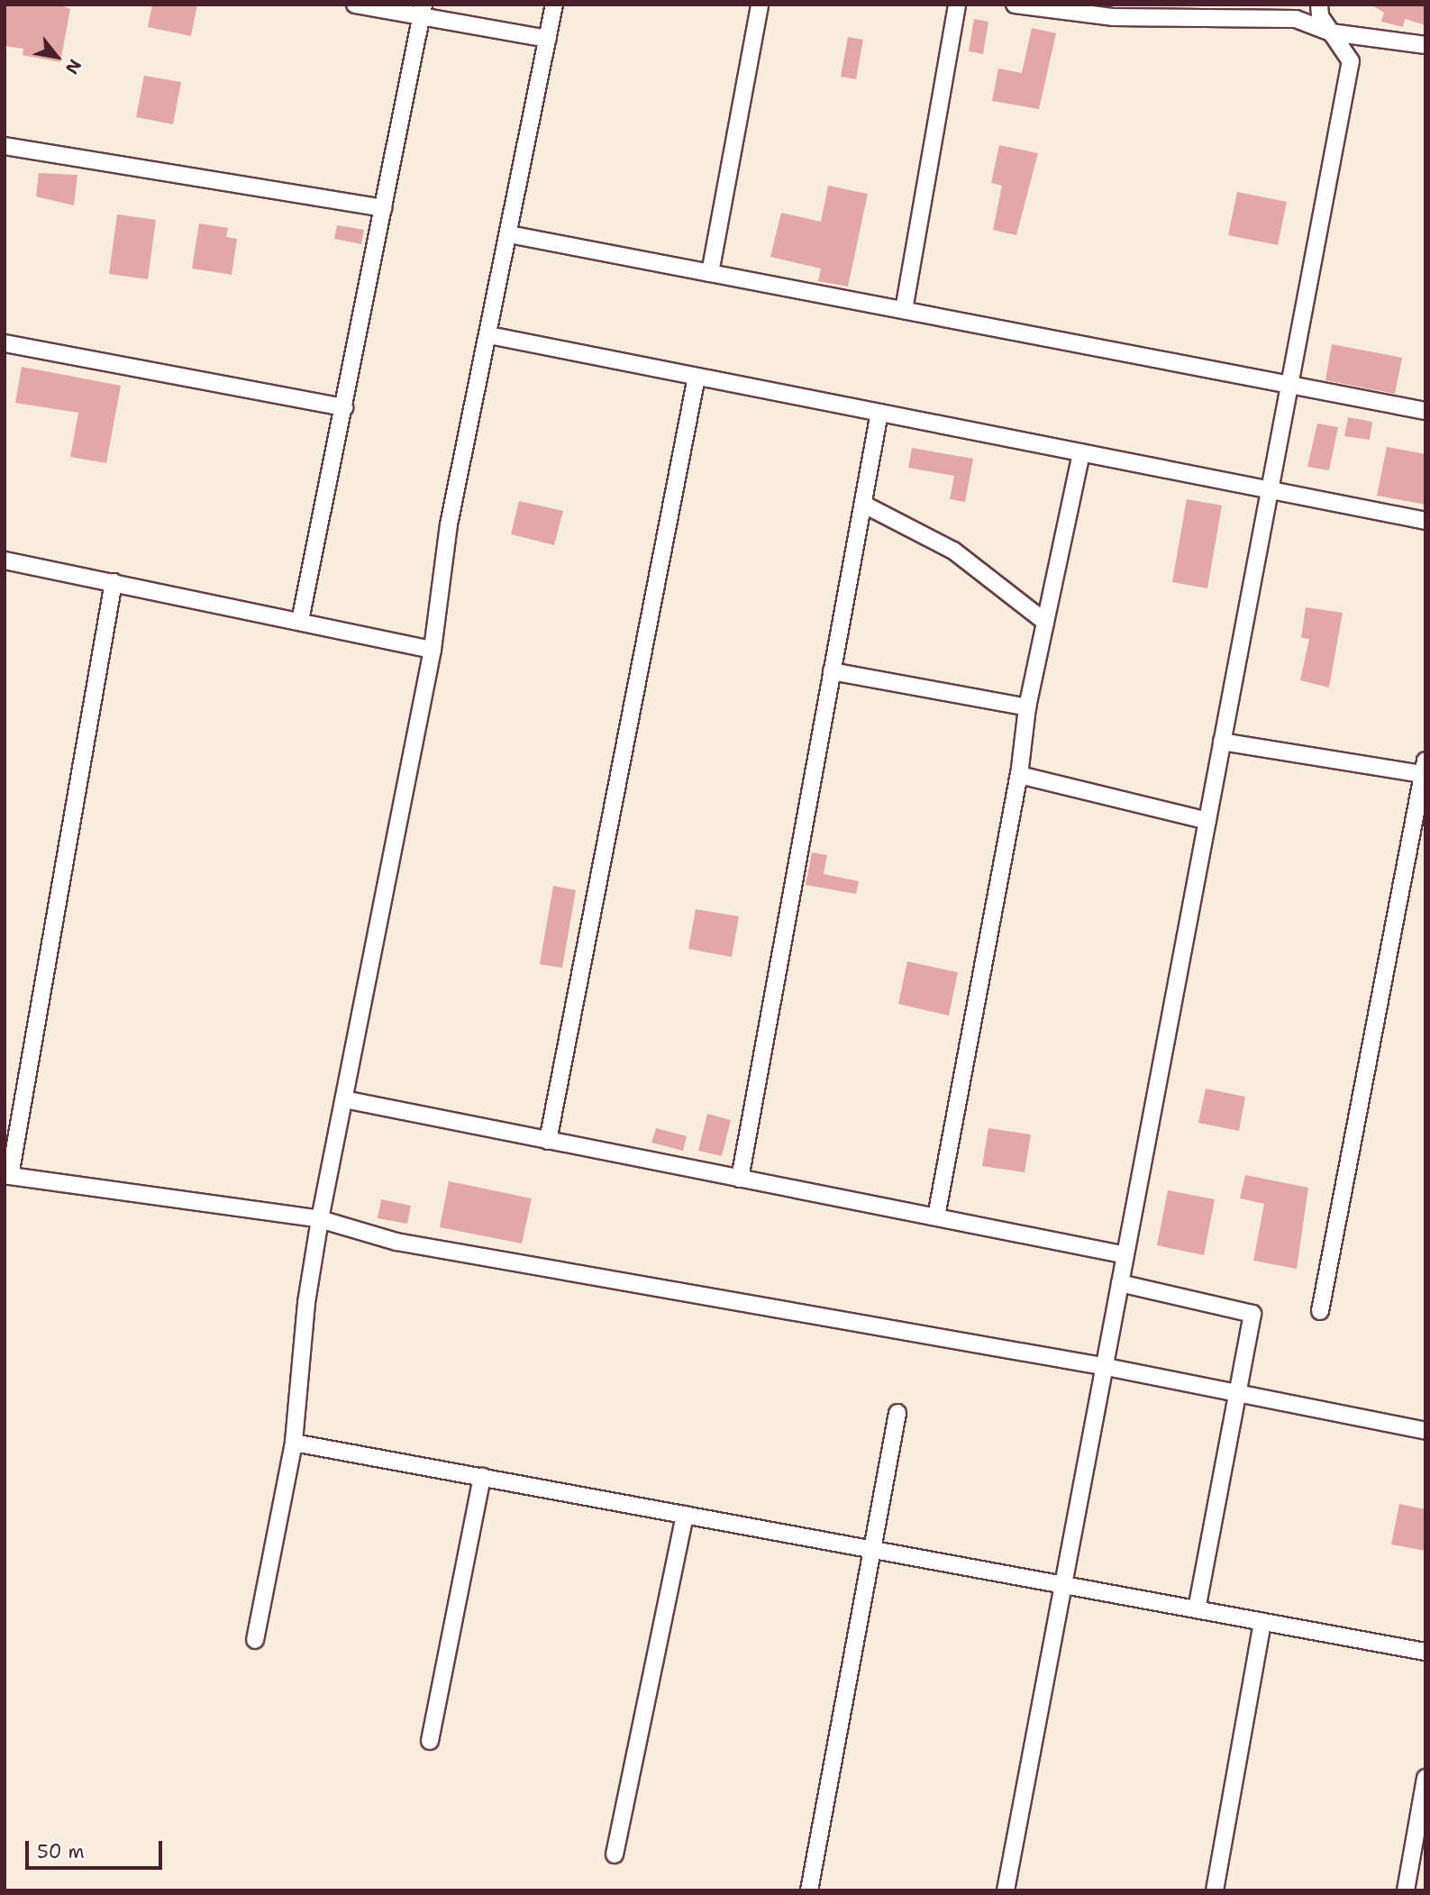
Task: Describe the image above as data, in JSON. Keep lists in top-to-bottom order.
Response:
{
  "scale_bar": "50 m",
  "north": "bottom right"
}
